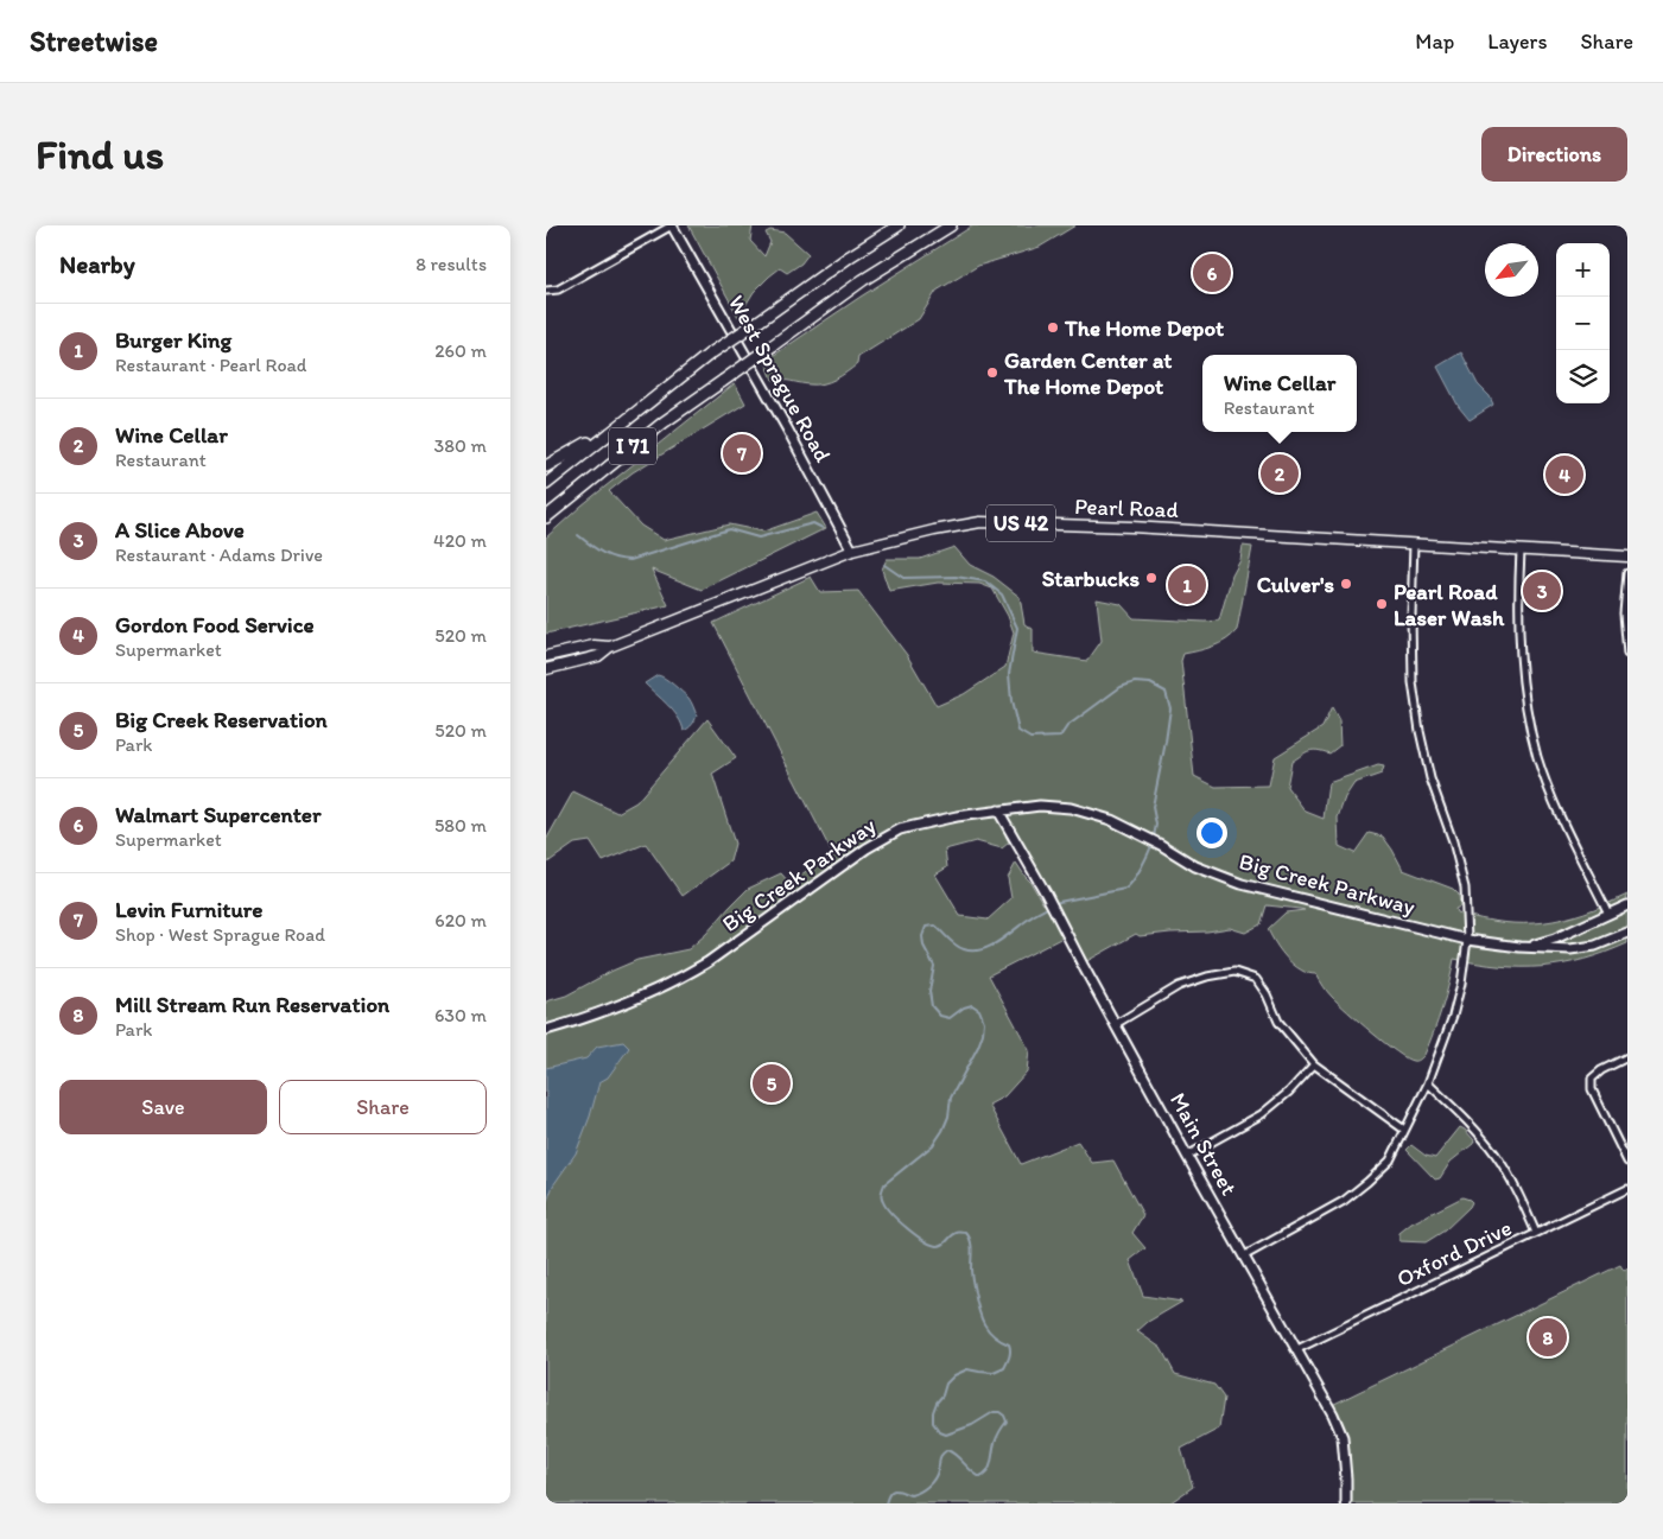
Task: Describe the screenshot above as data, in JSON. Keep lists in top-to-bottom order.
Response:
{
  "streets": {
    "highway": ["I 71"],
    "main road": ["Pearl Road", "US 42"],
    "street": [
      "West Sprague Road",
      "Big Creek Parkway",
      "Main Street",
      "Oxford Drive"
    ]
  },
  "crossings": [
    ["West Sprague Road", "Pearl Road"],
    ["Big Creek Parkway", "Main Street"],
    ["Main Street", "Oxford Drive"]
  ],
  "places": [
    "The Home Depot",
    "Garden Center at The Home Depot",
    "Starbucks",
    "Culver's",
    "Pearl Road Laser Wash"
  ],
  "north": "bottom left",
  "page": {
    "header": "Streetwise",
    "nav": ["Map", "Layers", "Share"],
    "buttons": [
      "Directions",
      ["Save", "Share"]
    ],
    "title": "Find us",
    "heading": ["Nearby", "8 results"],
    "map_buttons": ["+", "−"],
    "pins": [
      "6",
      "7",
      "2",
      "4",
      "1",
      "3",
      "5",
      "8"
    ],
    "list": [
      {
        "mark": "1",
        "name": "Burger King",
        "note": "Restaurant · Pearl Road",
        "value": "260 m"
      },
      {
        "mark": "2",
        "name": "Wine Cellar",
        "note": "Restaurant",
        "value": "380 m"
      },
      {
        "mark": "3",
        "name": "A Slice Above",
        "note": "Restaurant · Adams Drive",
        "value": "420 m"
      },
      {
        "mark": "4",
        "name": "Gordon Food Service",
        "note": "Supermarket",
        "value": "520 m"
      },
      {
        "mark": "5",
        "name": "Big Creek Reservation",
        "note": "Park",
        "value": "520 m"
      },
      {
        "mark": "6",
        "name": "Walmart Supercenter",
        "note": "Supermarket",
        "value": "580 m"
      },
      {
        "mark": "7",
        "name": "Levin Furniture",
        "note": "Shop · West Sprague Road",
        "value": "620 m"
      },
      {
        "mark": "8",
        "name": "Mill Stream Run Reservation",
        "note": "Park",
        "value": "630 m"
      }
    ],
    "popup": ["Wine Cellar", "Restaurant"]
  }
}
